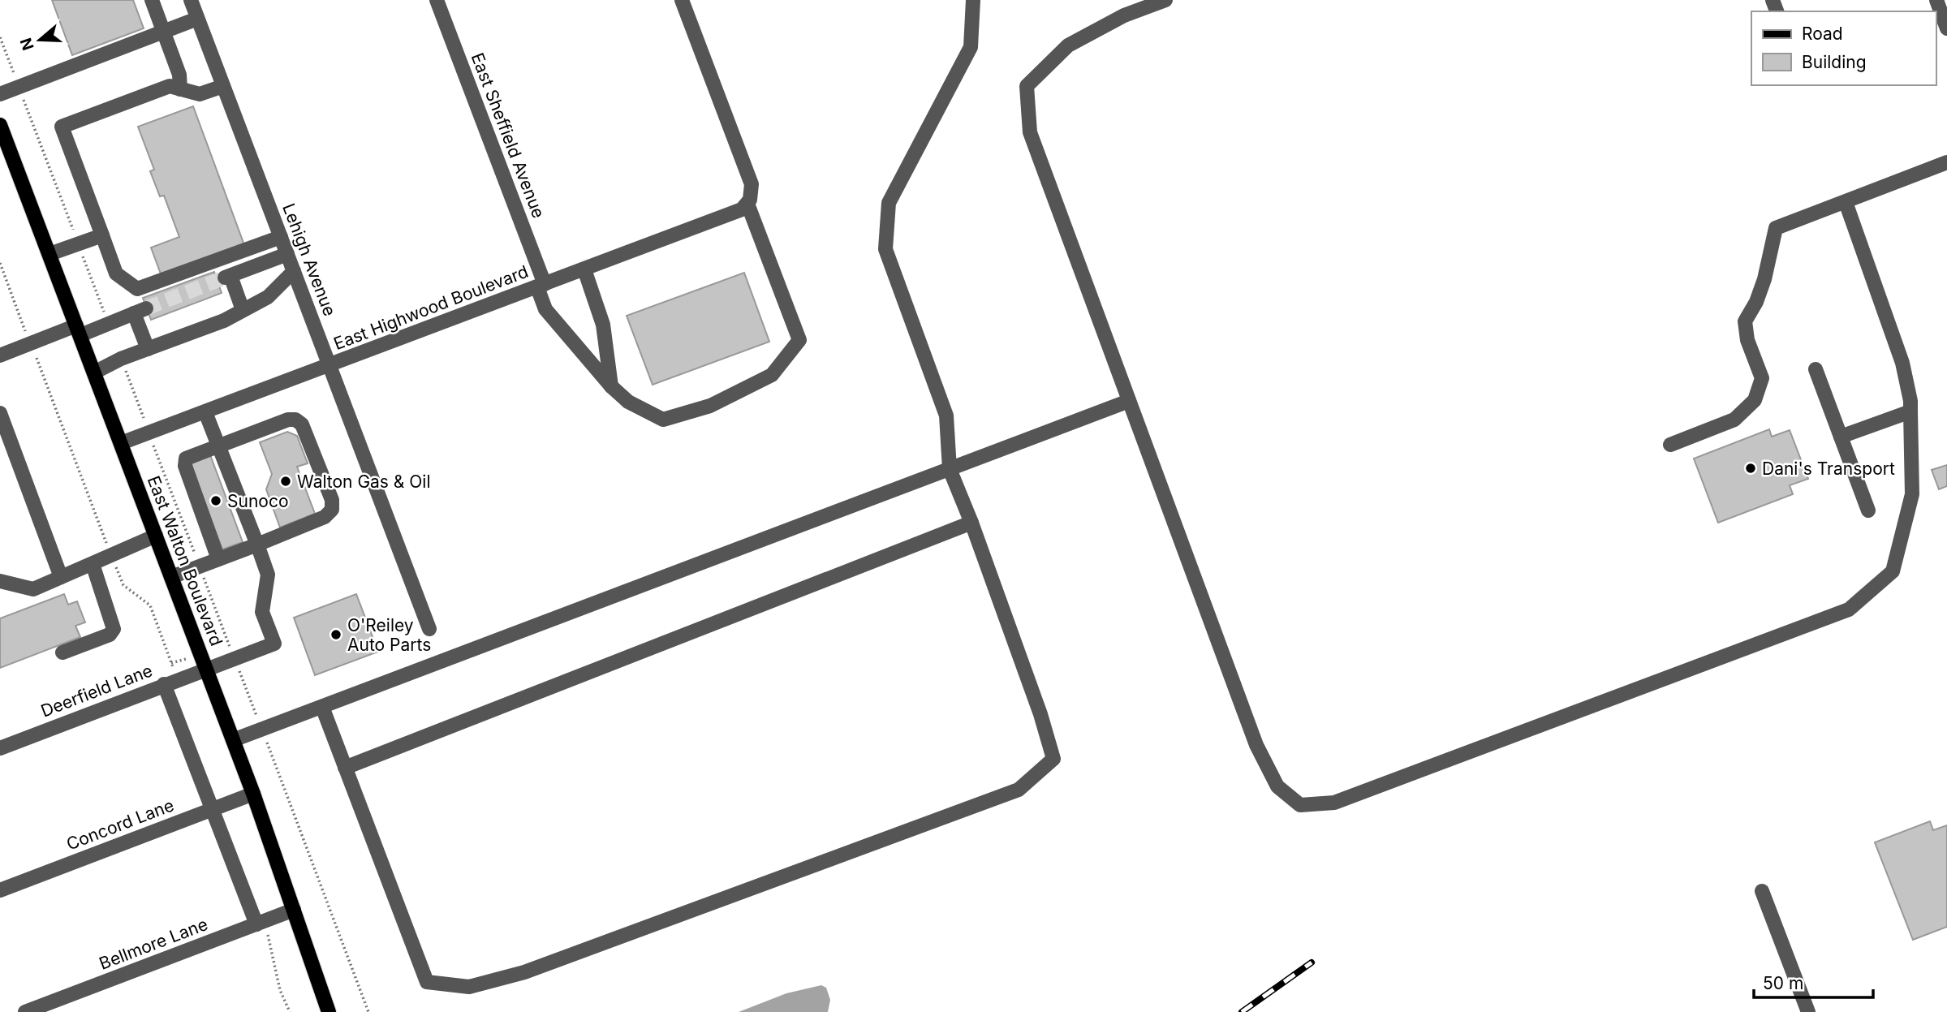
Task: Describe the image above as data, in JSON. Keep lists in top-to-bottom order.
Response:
{
  "streets": {
    "main road": ["East Walton Boulevard"],
    "street": [
      "East Sheffield Avenue",
      "Lehigh Avenue",
      "East Highwood Boulevard",
      "Deerfield Lane",
      "Concord Lane",
      "Bellmore Lane"
    ]
  },
  "crossings": [
    ["East Sheffield Avenue", "East Highwood Boulevard"],
    ["Lehigh Avenue", "East Highwood Boulevard"],
    ["East Highwood Boulevard", "East Walton Boulevard"],
    ["East Walton Boulevard", "Deerfield Lane"],
    ["East Walton Boulevard", "Concord Lane"],
    ["East Walton Boulevard", "Bellmore Lane"]
  ],
  "places": [
    "Dani's Transport",
    "Walton Gas & Oil",
    "Sunoco",
    "O'Reiley Auto Parts"
  ],
  "legend": ["Road", "Building"],
  "scale_bar": "50 m",
  "north": "left"
}
